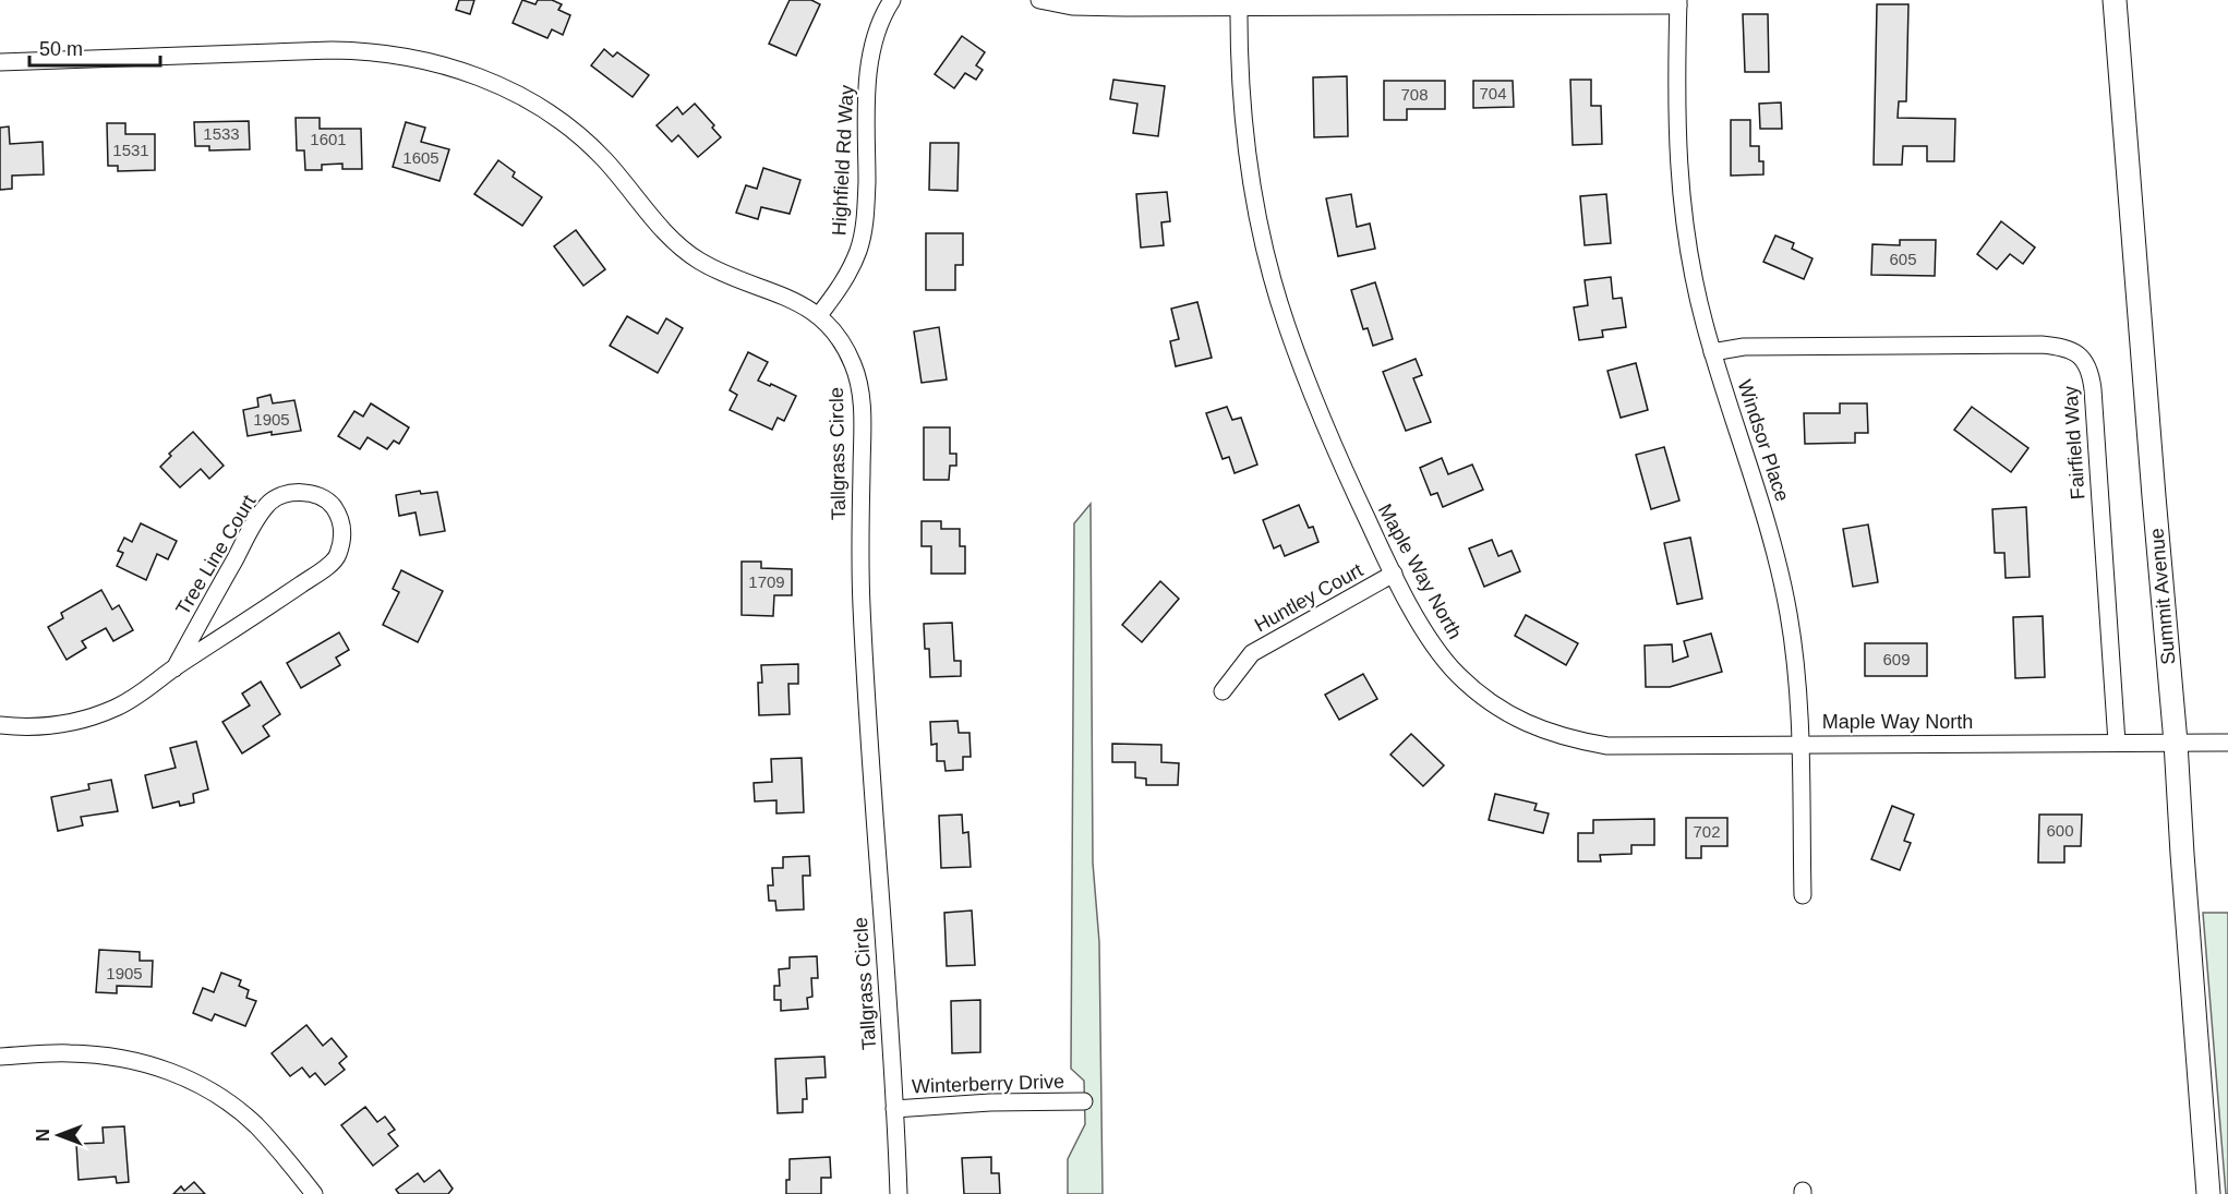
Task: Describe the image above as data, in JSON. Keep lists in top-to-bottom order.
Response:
{
  "streets": {
    "main road": ["Summit Avenue"],
    "street": [
      "Highfield Rd Way",
      "Windsor Place",
      "Fairfield Way",
      "Tallgrass Circle",
      "Tree Line Court",
      "Maple Way North",
      "Huntley Court",
      "Winterberry Drive"
    ]
  },
  "crossings": [
    ["Highfield Rd Way", "Tallgrass Circle"],
    ["Windsor Place", "Fairfield Way"],
    ["Windsor Place", "Maple Way North"],
    ["Fairfield Way", "Maple Way North"],
    ["Tallgrass Circle", "Winterberry Drive"],
    ["Maple Way North", "Summit Avenue"],
    ["Maple Way North", "Huntley Court"]
  ],
  "house_numbers": [
    "704",
    "708",
    "1533",
    "1601",
    "1531",
    "1605",
    "605",
    "1905",
    "1709",
    "609",
    "600",
    "702",
    "1905"
  ],
  "scale_bar": "50 m",
  "north": "left"
}
